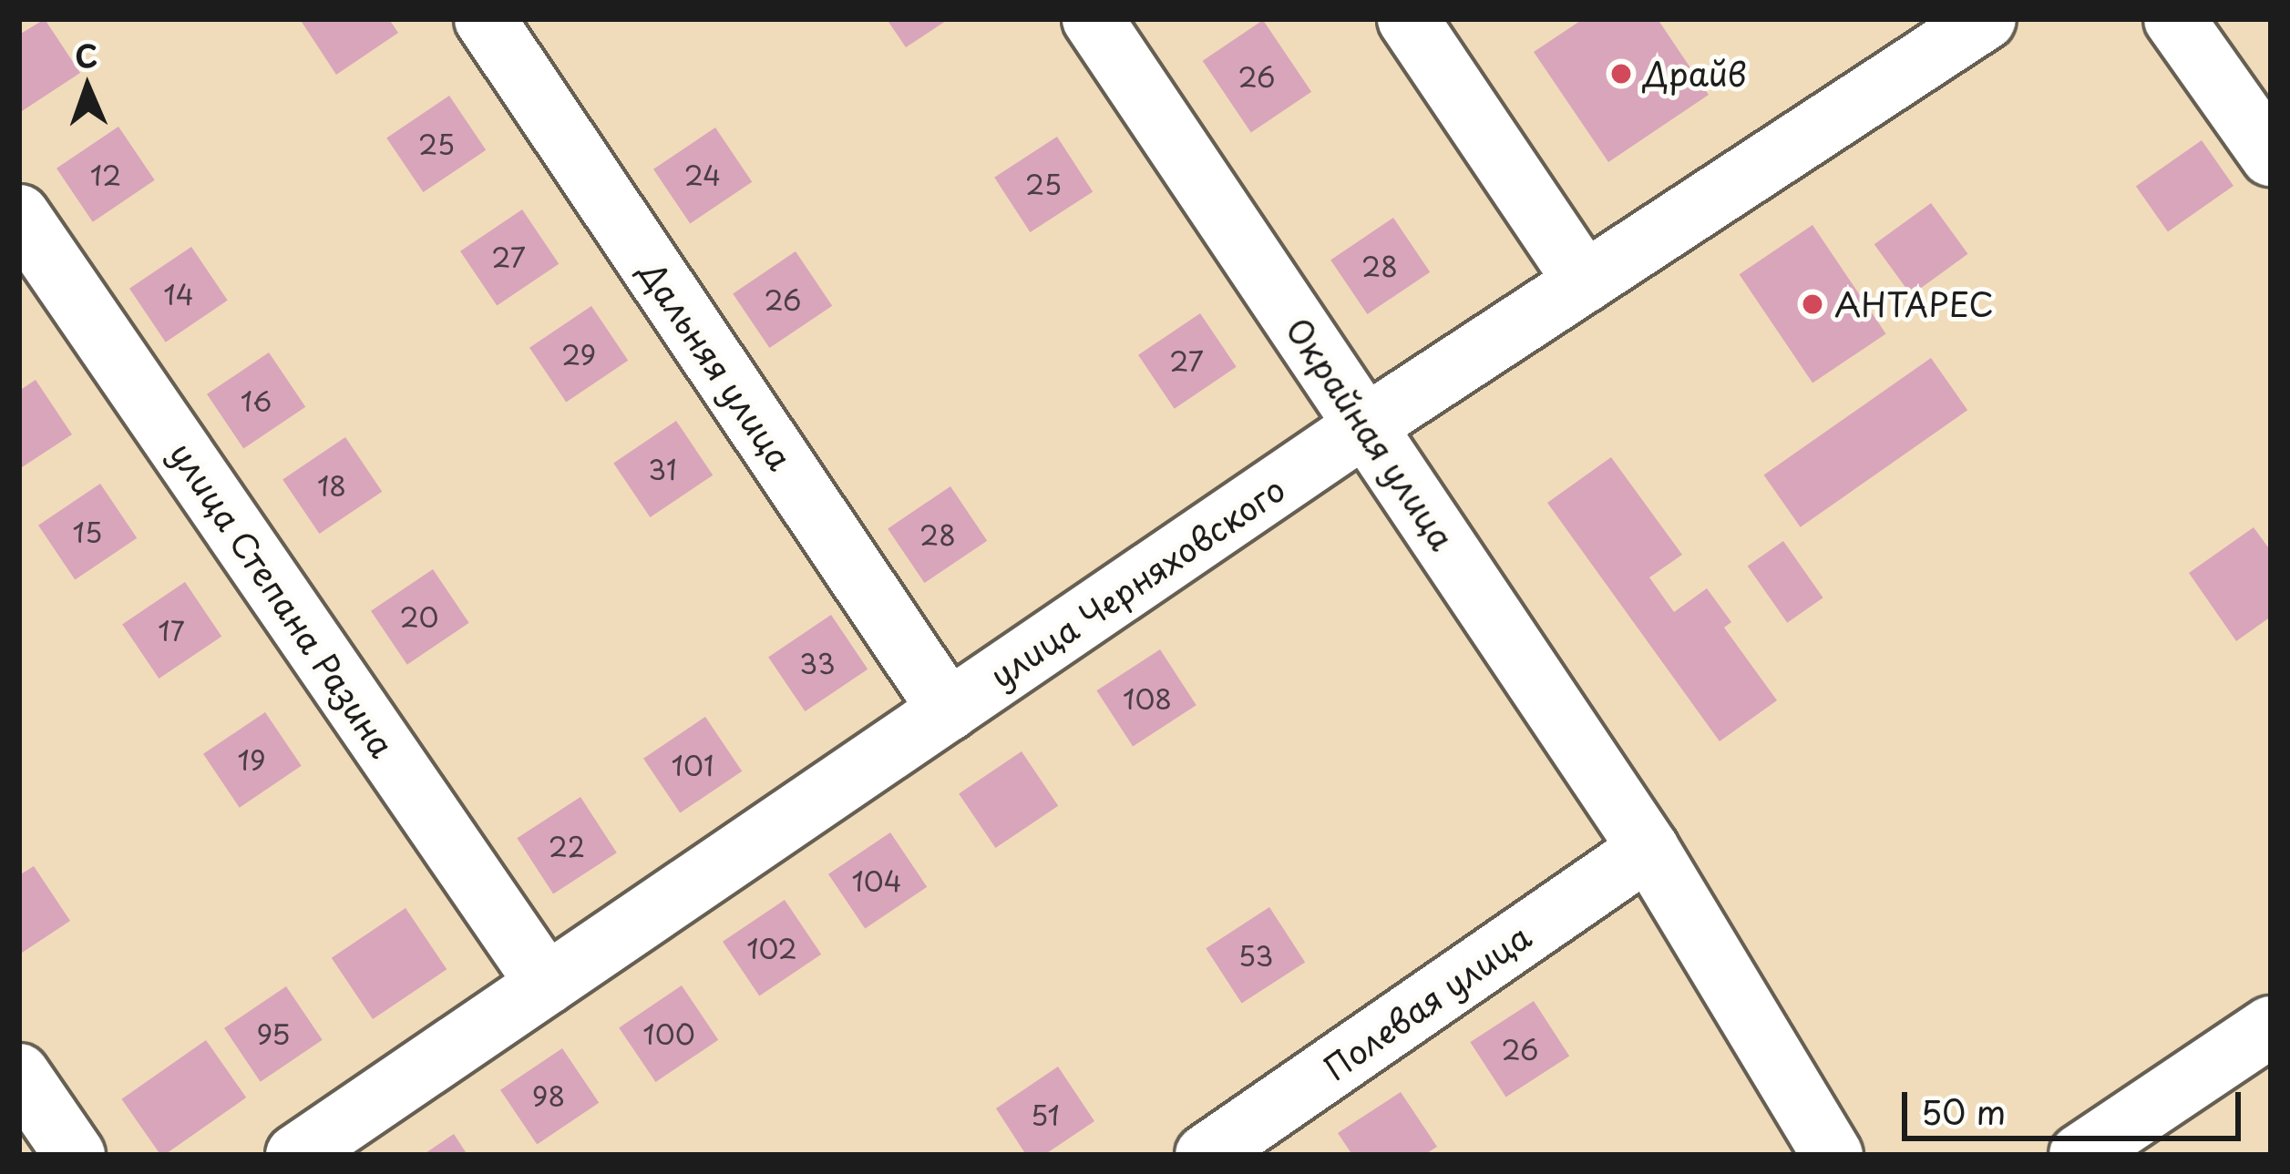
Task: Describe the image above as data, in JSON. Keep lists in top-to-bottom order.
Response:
{
  "streets": {
    "street": [
      "Дальняя улица",
      "Окрайная улица",
      "улица Черняховского",
      "улица Степана Разина",
      "Полевая улица"
    ]
  },
  "crossings": [
    ["Дальняя улица", "улица Черняховского"],
    ["Окрайная улица", "улица Черняховского"],
    ["Окрайная улица", "Полевая улица"],
    ["улица Черняховского", "улица Степана Разина"]
  ],
  "places": ["Драйв", "АНТАРЕС"],
  "house_numbers": [
    "26",
    "25",
    "12",
    "24",
    "25",
    "27",
    "28",
    "14",
    "26",
    "29",
    "27",
    "16",
    "31",
    "18",
    "15",
    "28",
    "20",
    "17",
    "33",
    "108",
    "19",
    "101",
    "22",
    "104",
    "102",
    "53",
    "95",
    "100",
    "26",
    "98",
    "51"
  ],
  "scale_bar": "50 m",
  "north": "top"
}
